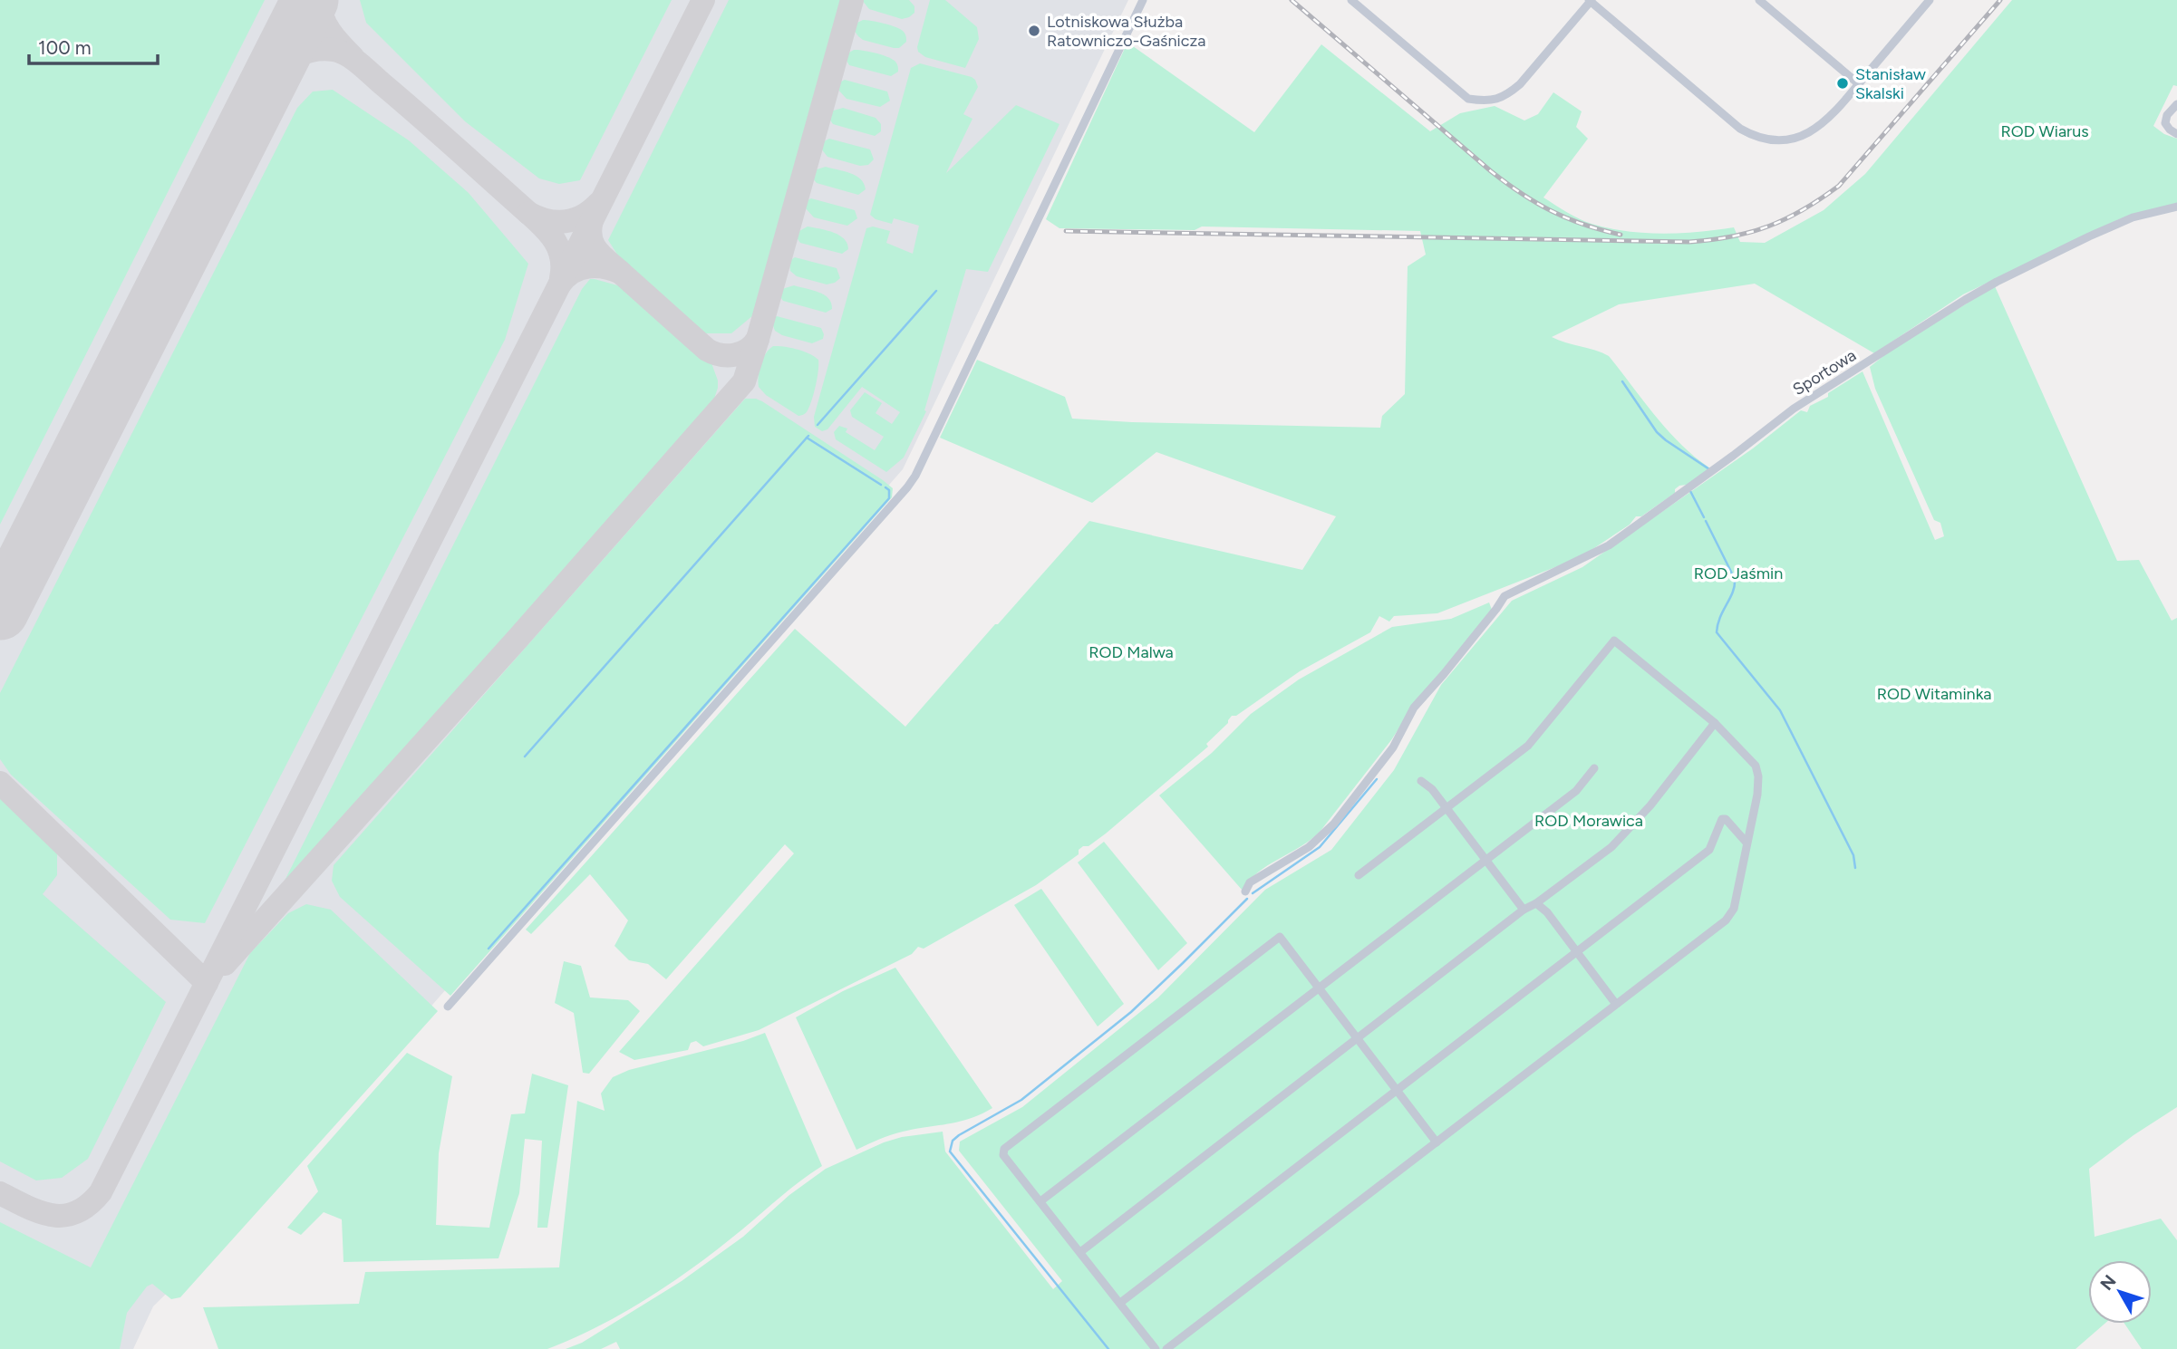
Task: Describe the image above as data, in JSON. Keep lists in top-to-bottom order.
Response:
{
  "streets": {
    "street": ["Sportowa"]
  },
  "parks": [
    "ROD Wiarus",
    "ROD Jaśmin",
    "ROD Malwa",
    "ROD Witaminka",
    "ROD Morawica"
  ],
  "places": ["Lotniskowa Służba Ratowniczo-Gaśnicza", "Stanisław Skalski"],
  "scale_bar": "100 m",
  "north": "top left"
}
